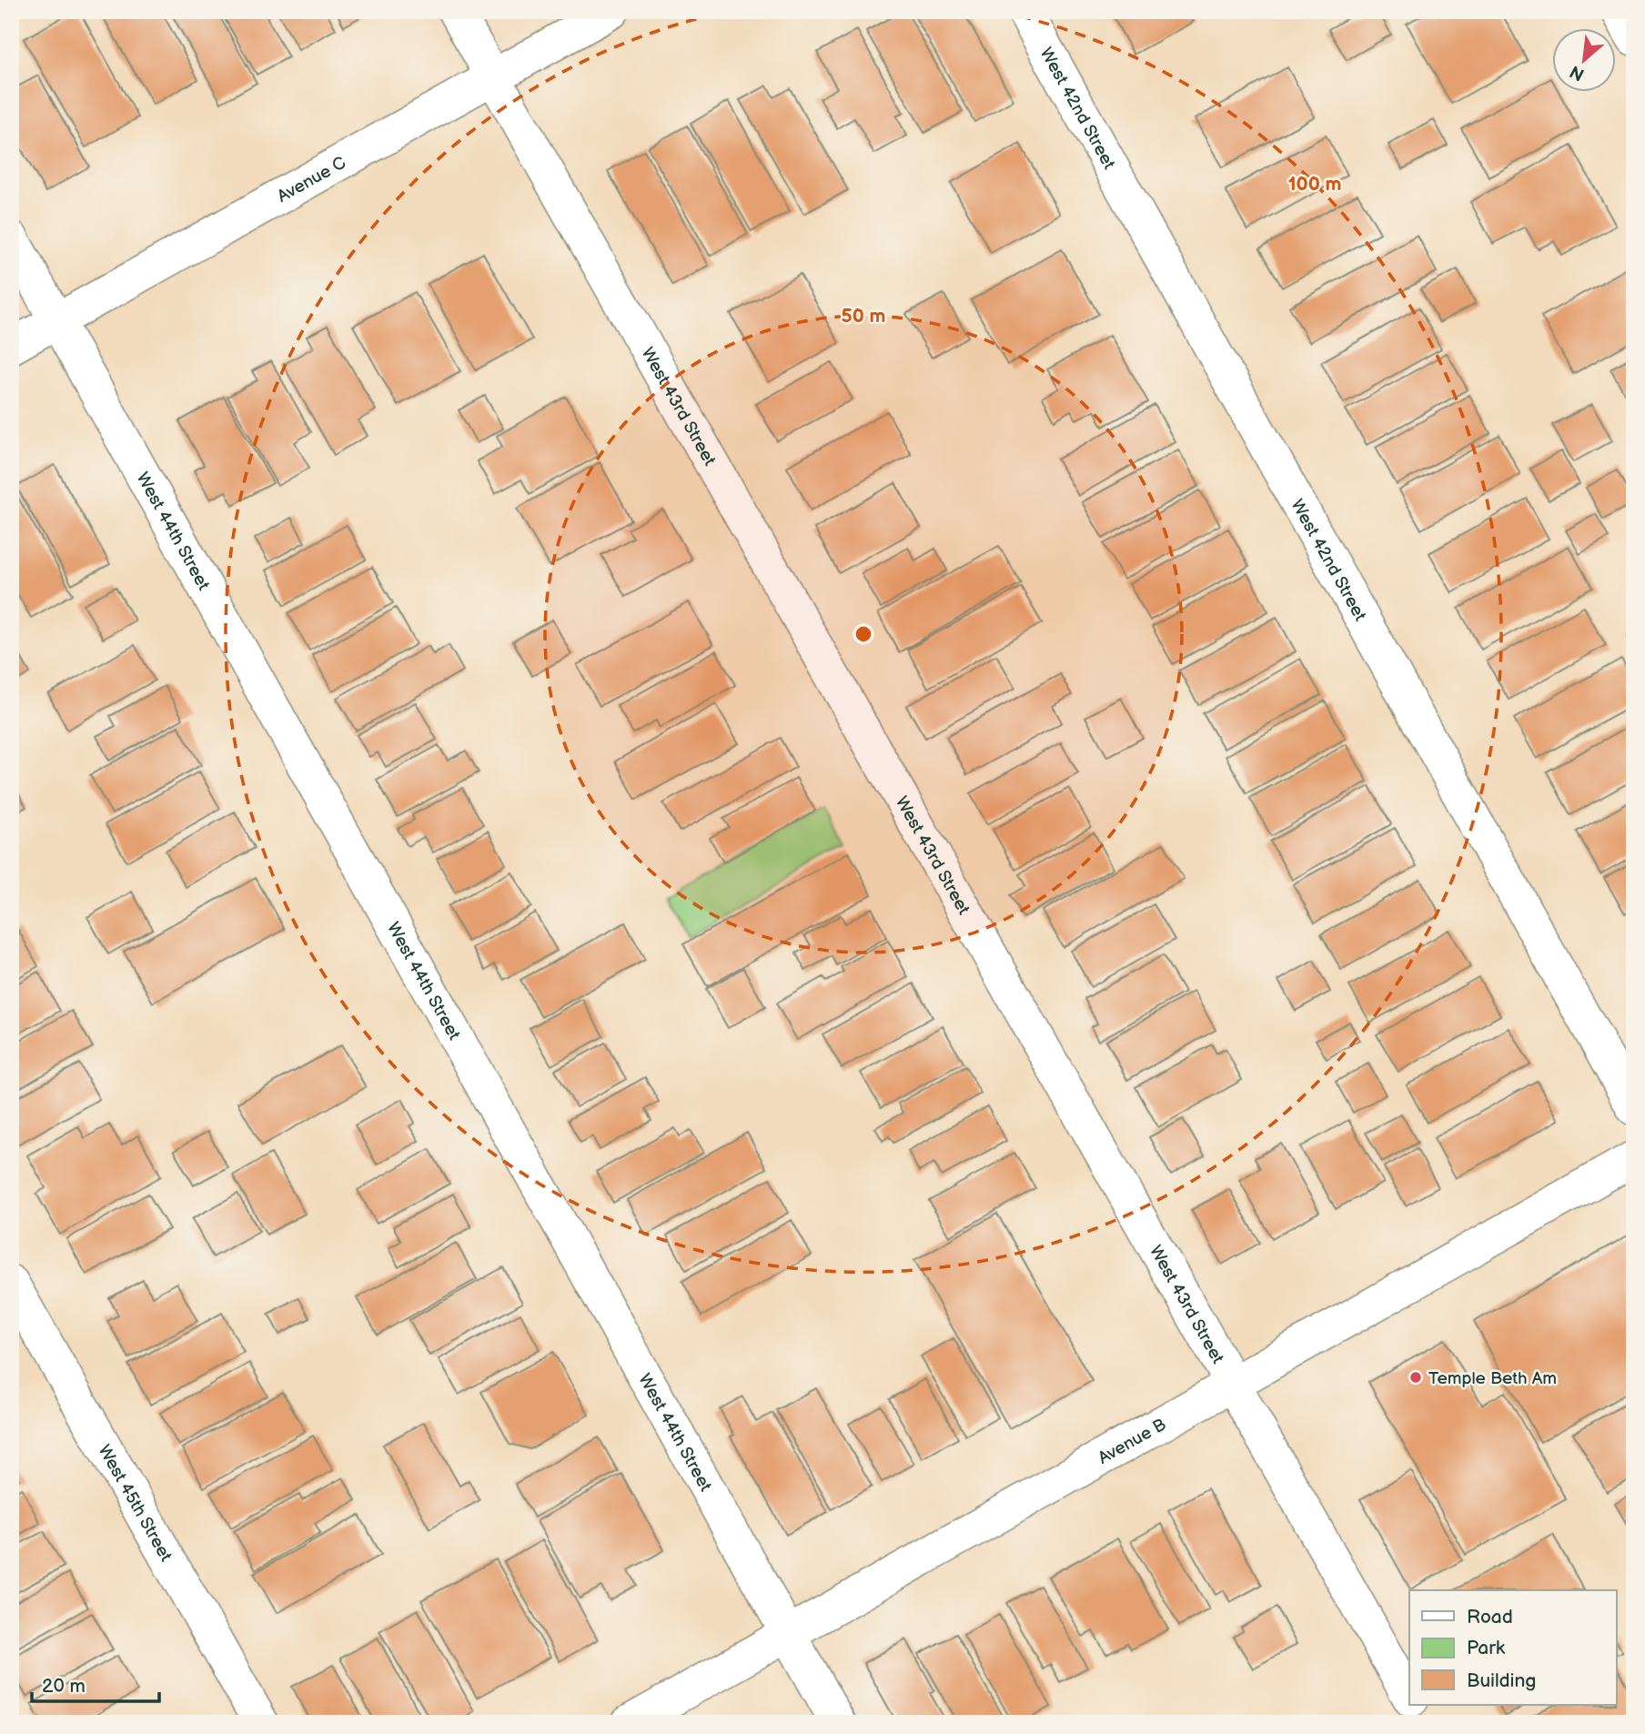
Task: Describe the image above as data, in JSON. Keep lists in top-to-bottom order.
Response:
{
  "streets": {
    "street": [
      "West 42nd Street",
      "Avenue C",
      "West 43rd Street",
      "West 44th Street",
      "Avenue B",
      "West 45th Street"
    ]
  },
  "crossings": [
    ["Avenue C", "West 43rd Street"],
    ["Avenue C", "West 44th Street"],
    ["West 43rd Street", "Avenue B"],
    ["West 44th Street", "Avenue B"]
  ],
  "places": ["Temple Beth Am"],
  "legend": ["Road", "Park", "Building"],
  "scale_bar": "20 m",
  "north": "bottom left",
  "rings": ["100 m", "50 m"]
}
